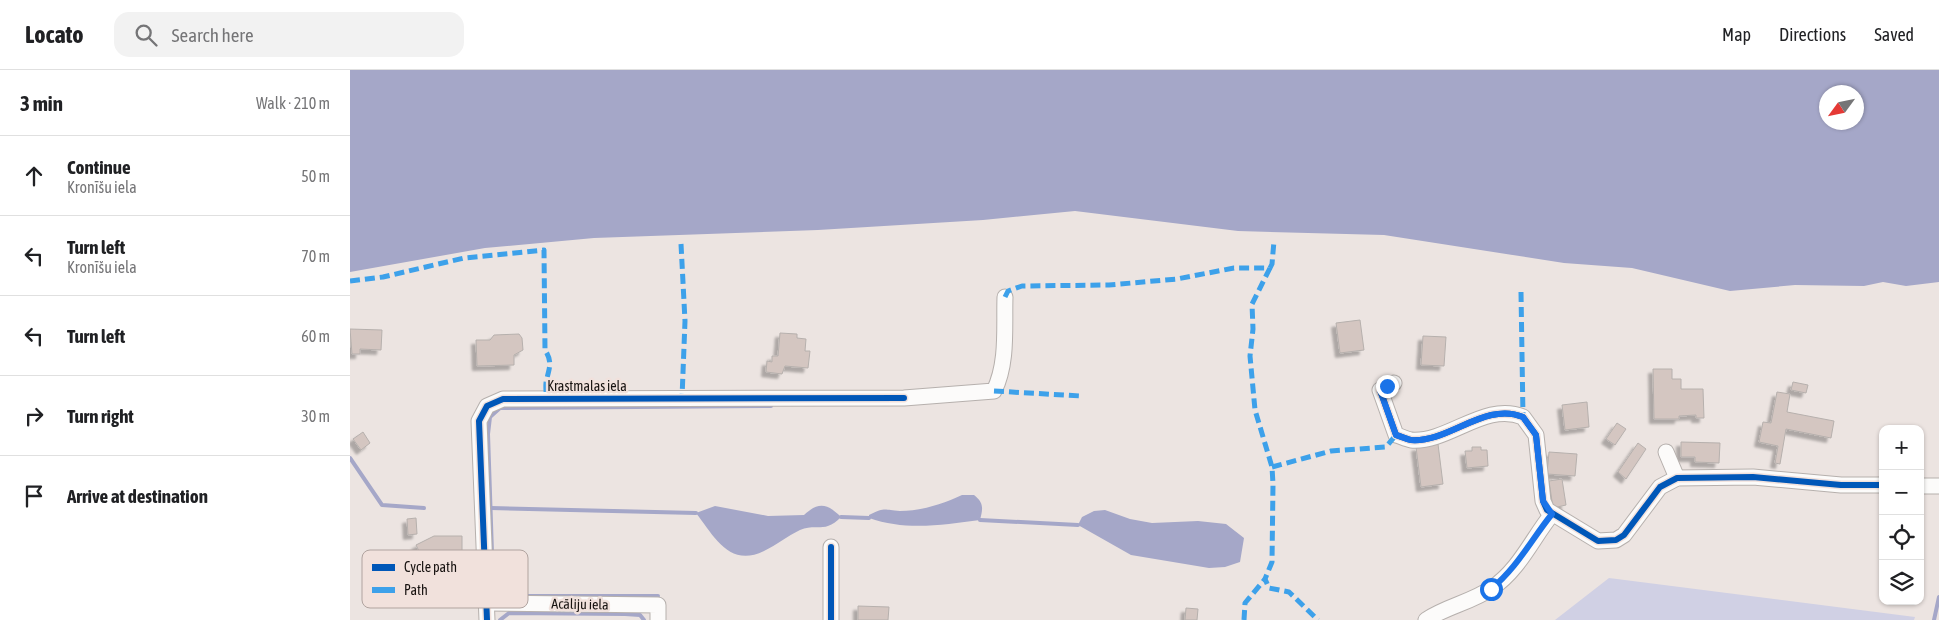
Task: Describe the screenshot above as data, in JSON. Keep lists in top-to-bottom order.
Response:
{
  "streets": {
    "street": ["Krastmalas iela", "Acāliju iela"]
  },
  "legend": ["Cycle path", "Path"],
  "north": "bottom left",
  "page": {
    "header": "Locato",
    "search": "Search here",
    "nav": ["Map", "Directions", "Saved"],
    "heading": ["3 min", "Walk · 210 m"],
    "list": [
      ["Continue", "Kronīšu iela", "50 m"],
      ["Turn left", "Kronīšu iela", "70 m"],
      ["Turn left", "60 m"],
      ["Turn right", "30 m"],
      "Arrive at destination"
    ],
    "map_buttons": ["+", "−"]
  }
}
